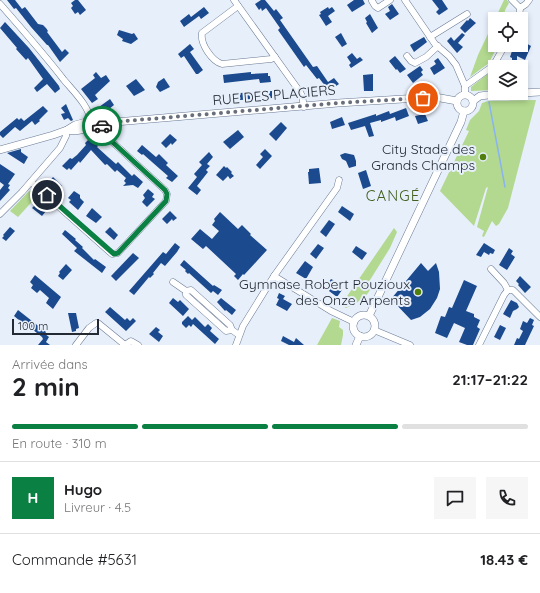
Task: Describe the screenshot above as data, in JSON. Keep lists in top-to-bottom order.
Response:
{
  "streets": {
    "street": ["RUE DES PLACIERS"]
  },
  "districts": ["CANGÉ"],
  "places": ["City Stade des Grands Champs", "Gymnase Robert Pouzioux des Onze Arpents"],
  "scale_bar": "100 m",
  "page": {
    "scale": "100 m",
    "heading": ["2 min", "Arrivée dans", "21:17–21:22"],
    "panel": [
      "Hugo",
      "Livreur · 4.5",
      "Commande #5631",
      "18.43 €"
    ],
    "bar": "En route · 310 m",
    "round": "H"
  }
}
